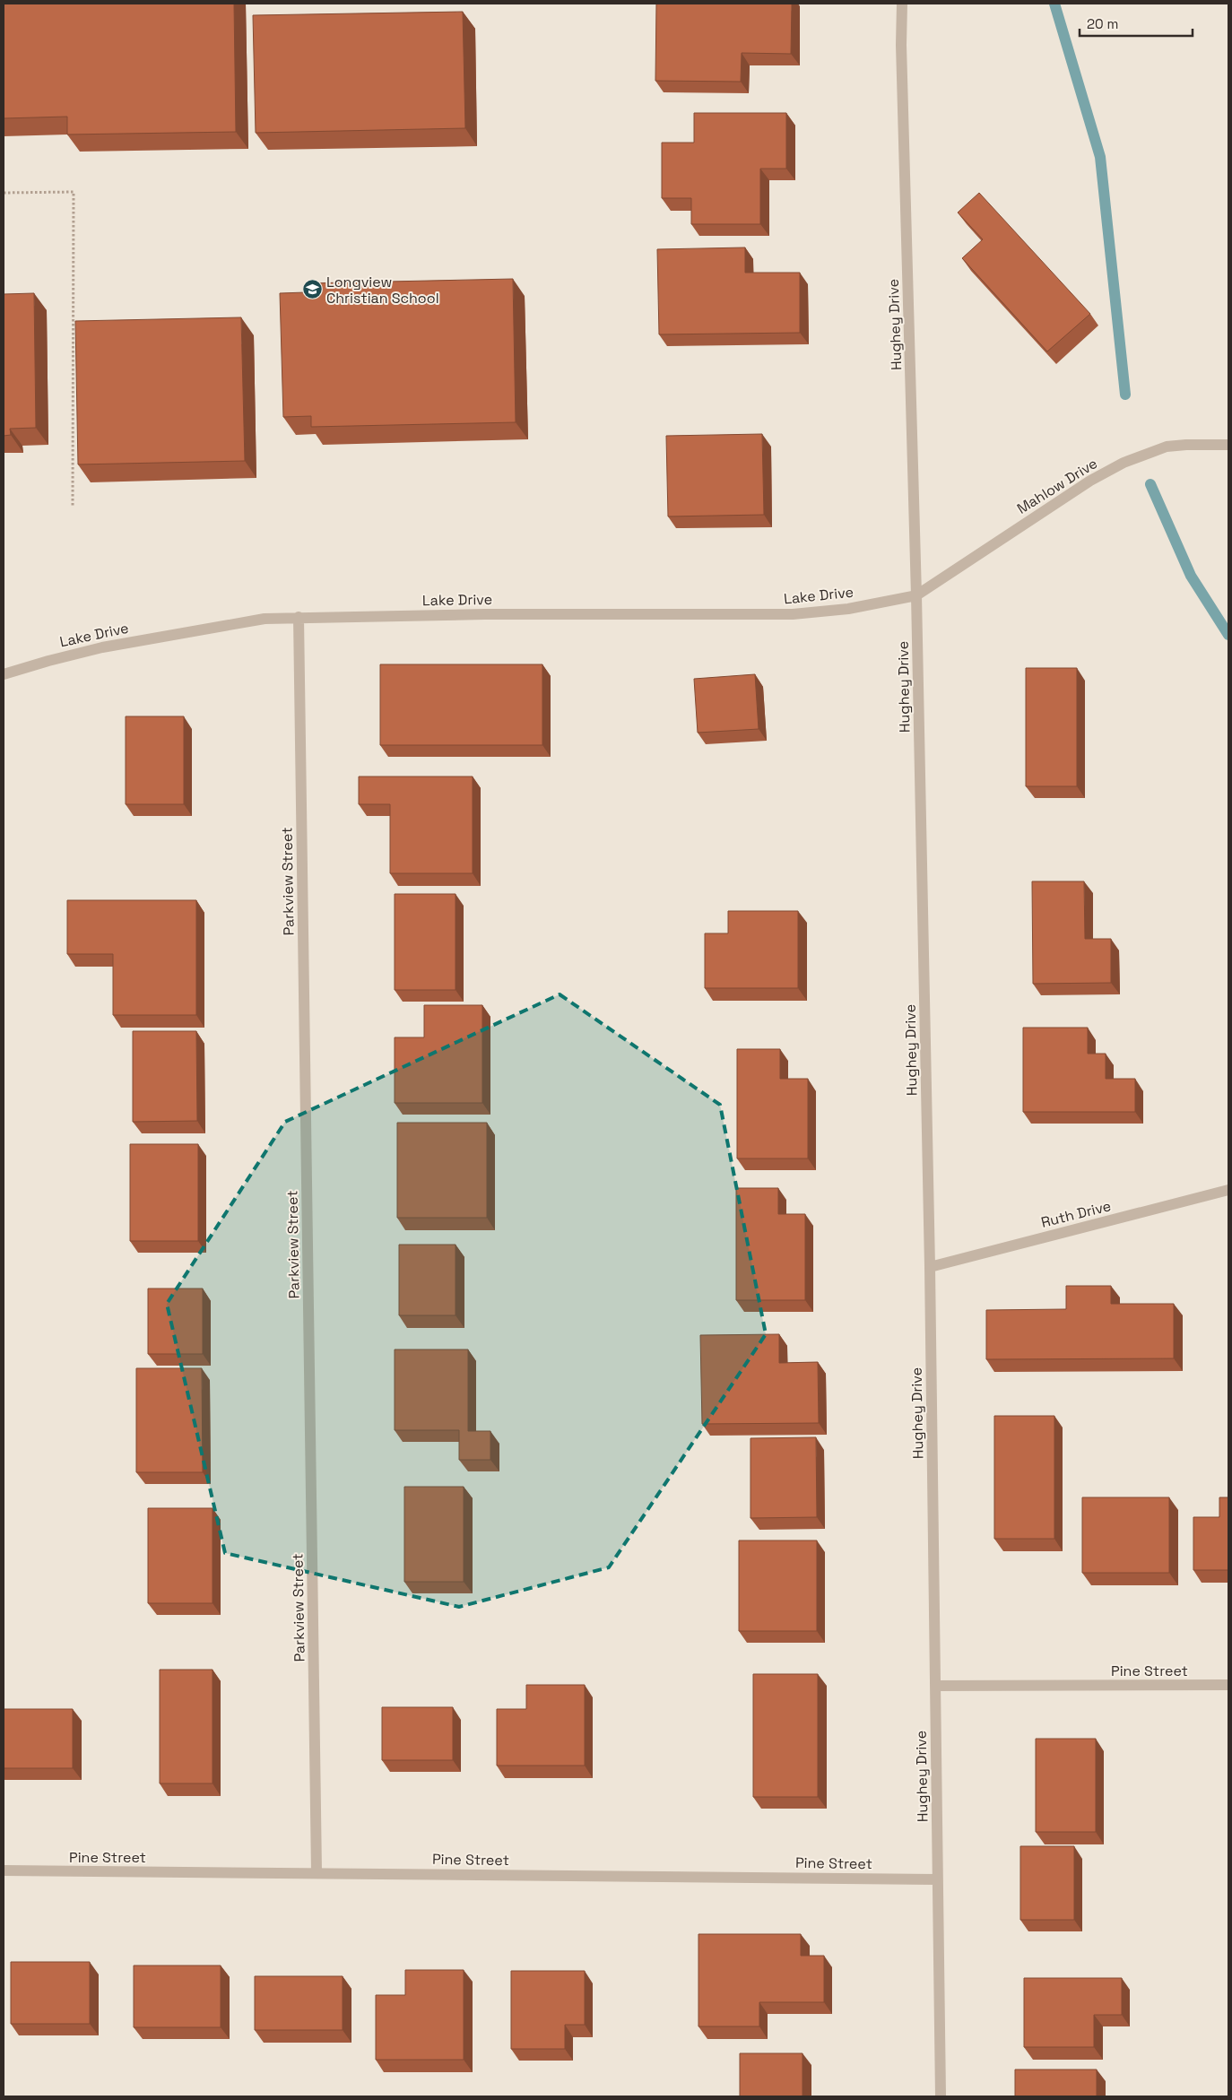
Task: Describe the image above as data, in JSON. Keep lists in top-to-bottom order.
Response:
{
  "streets": {
    "street": [
      "Hughey Drive",
      "Mahlow Drive",
      "Lake Drive",
      "Parkview Street",
      "Ruth Drive",
      "Pine Street"
    ]
  },
  "crossings": [
    ["Hughey Drive", "Mahlow Drive"],
    ["Hughey Drive", "Lake Drive"],
    ["Hughey Drive", "Ruth Drive"],
    ["Hughey Drive", "Pine Street"],
    ["Mahlow Drive", "Lake Drive"],
    ["Lake Drive", "Parkview Street"],
    ["Parkview Street", "Pine Street"]
  ],
  "places": {
    "school or university": ["Longview Christian School"]
  },
  "scale_bar": "20 m"
}
